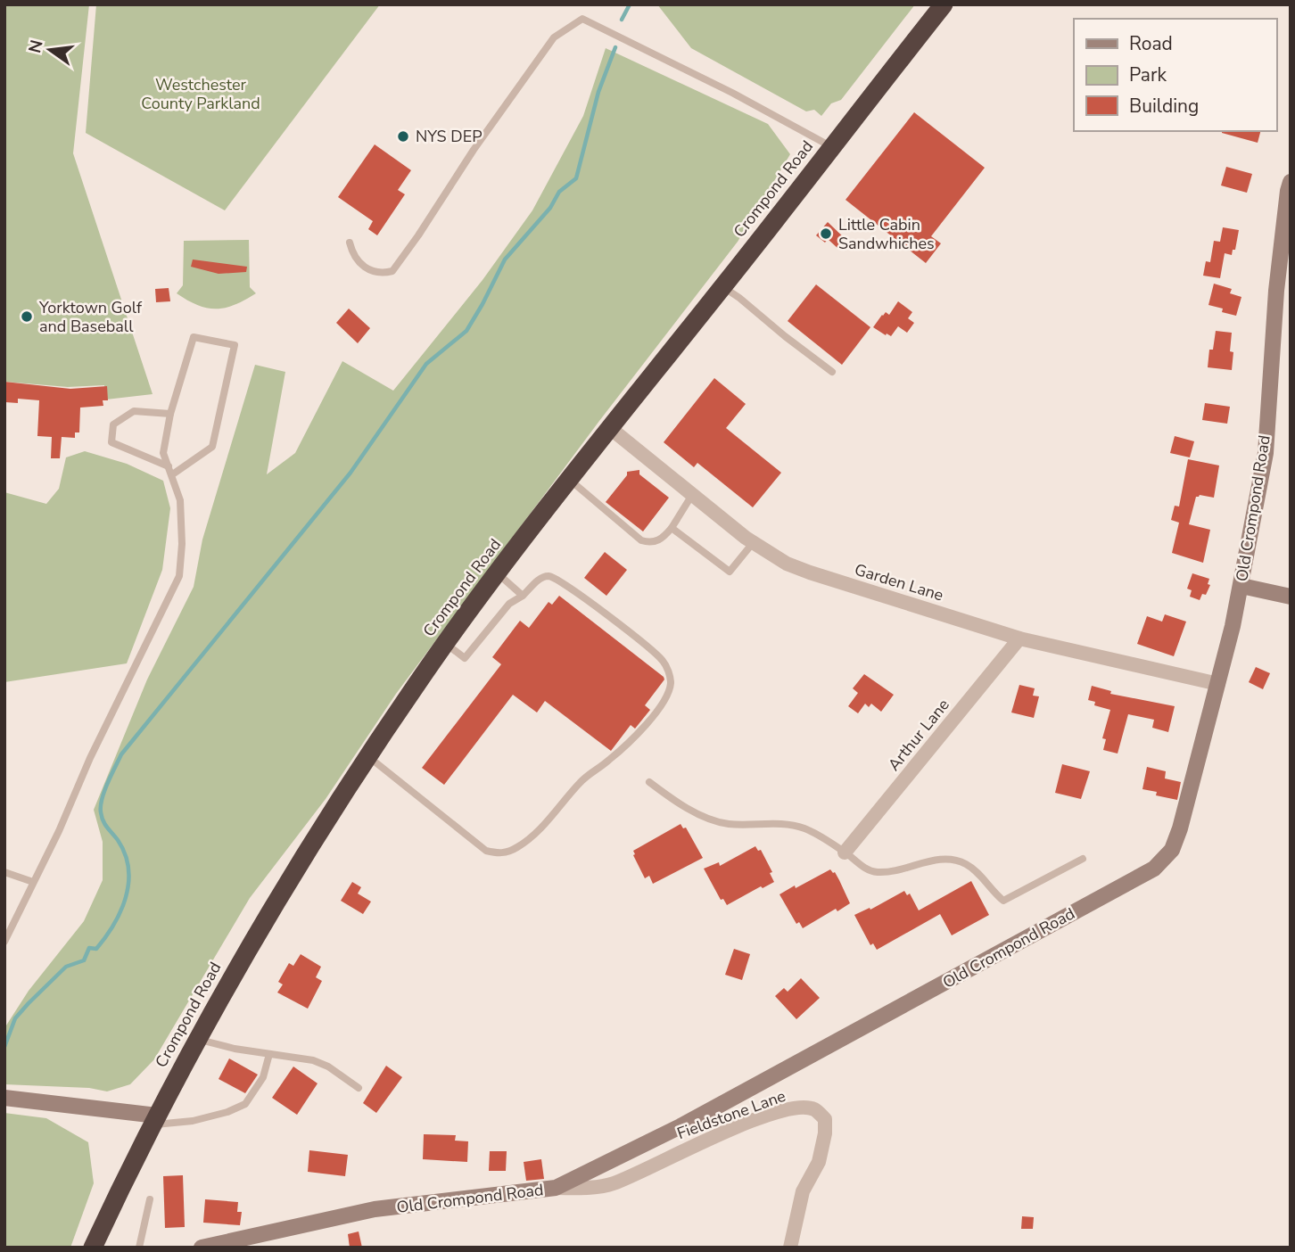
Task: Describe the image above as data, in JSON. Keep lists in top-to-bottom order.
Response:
{
  "streets": {
    "highway": ["Crompond Road"],
    "street": [
      "Old Crompond Road",
      "Garden Lane",
      "Arthur Lane",
      "Fieldstone Lane"
    ]
  },
  "crossings": [
    ["Crompond Road", "Garden Lane"],
    ["Old Crompond Road", "Garden Lane"],
    ["Old Crompond Road", "Fieldstone Lane"],
    ["Garden Lane", "Arthur Lane"]
  ],
  "parks": ["Westchester County Parkland"],
  "places": ["NYS DEP", "Little Cabin Sandwhiches", "Yorktown Golf and Baseball"],
  "legend": ["Road", "Park", "Building"],
  "north": "left"
}
